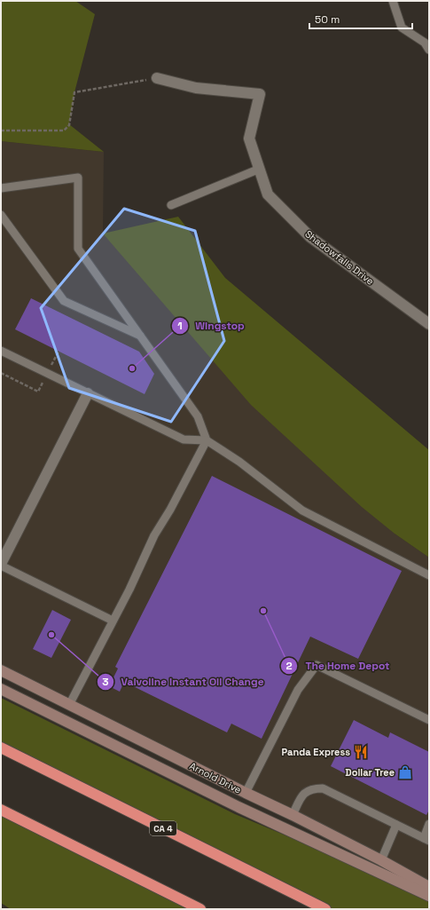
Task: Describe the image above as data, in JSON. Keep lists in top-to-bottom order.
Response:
{
  "streets": {
    "highway": ["CA 4"],
    "street": ["Shadowfalls Drive", "Arnold Drive"]
  },
  "places": {
    "other": ["Wingstop", "The Home Depot", "Valvoline Instant Oil Change"],
    "restaurant": ["Panda Express"],
    "shop": ["Dollar Tree"]
  },
  "scale_bar": "50 m"
}
